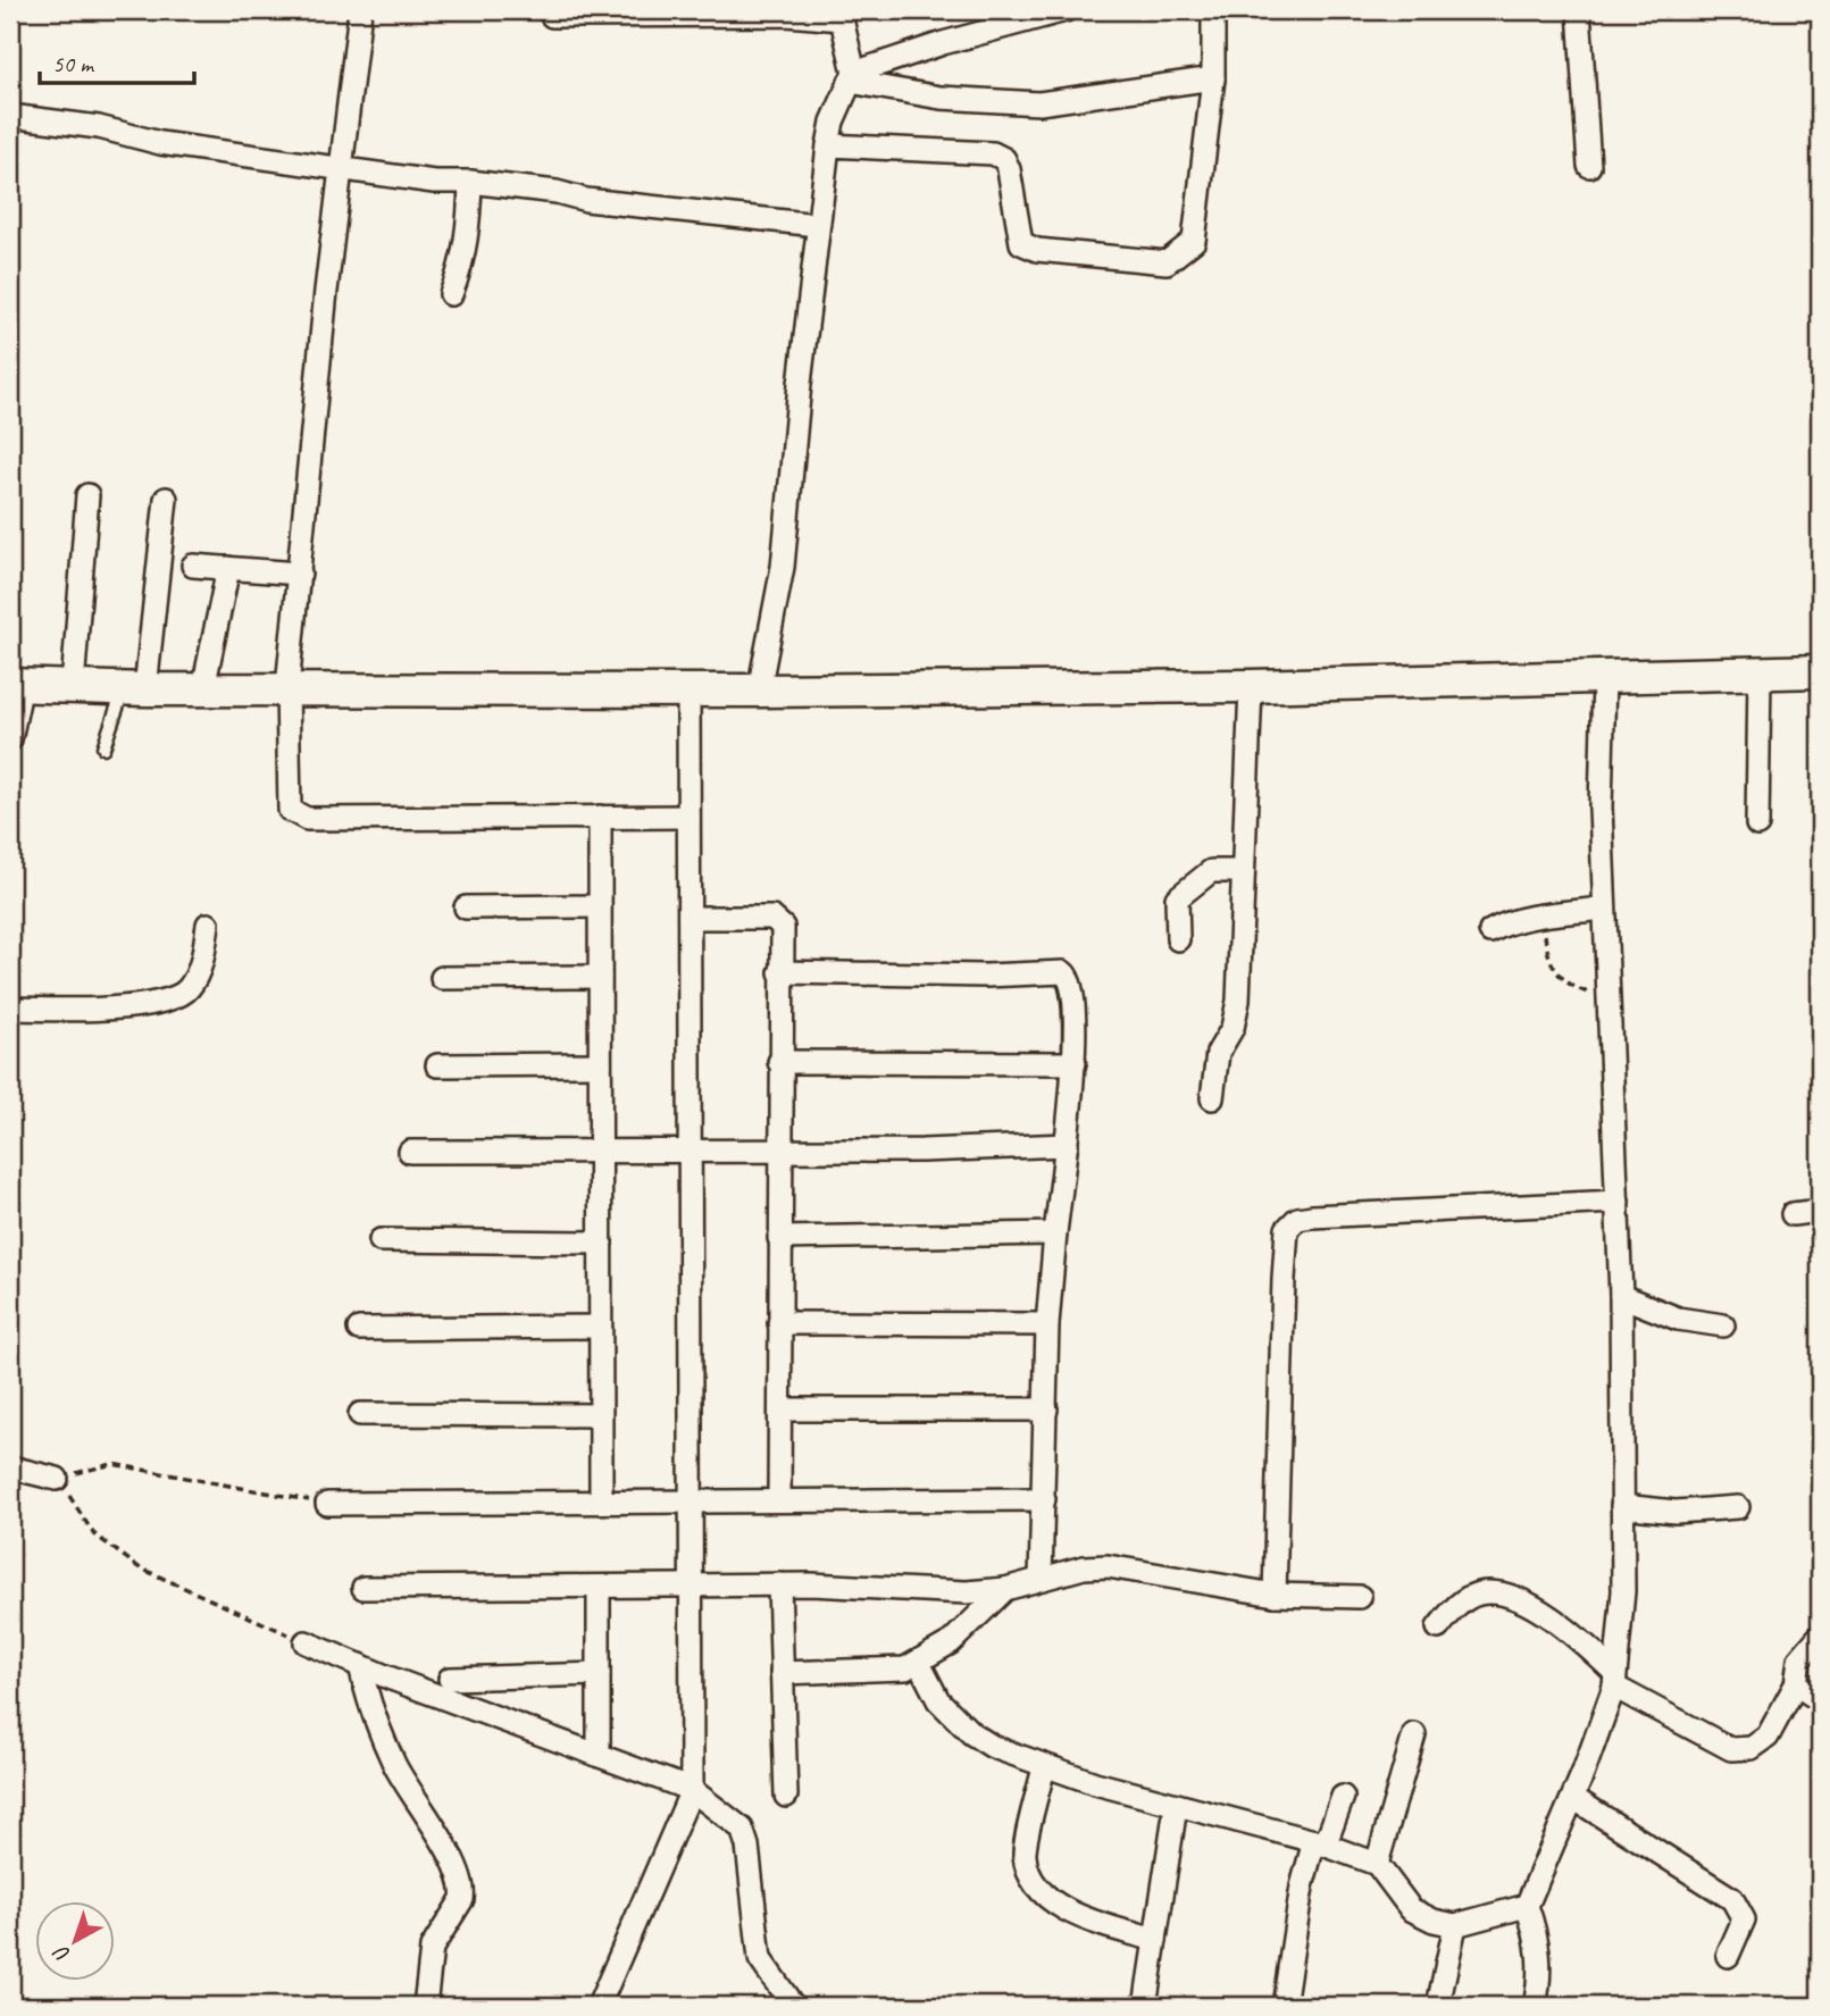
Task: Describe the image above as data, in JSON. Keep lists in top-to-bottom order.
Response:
{
  "scale_bar": "50 m",
  "north": "bottom left"
}
